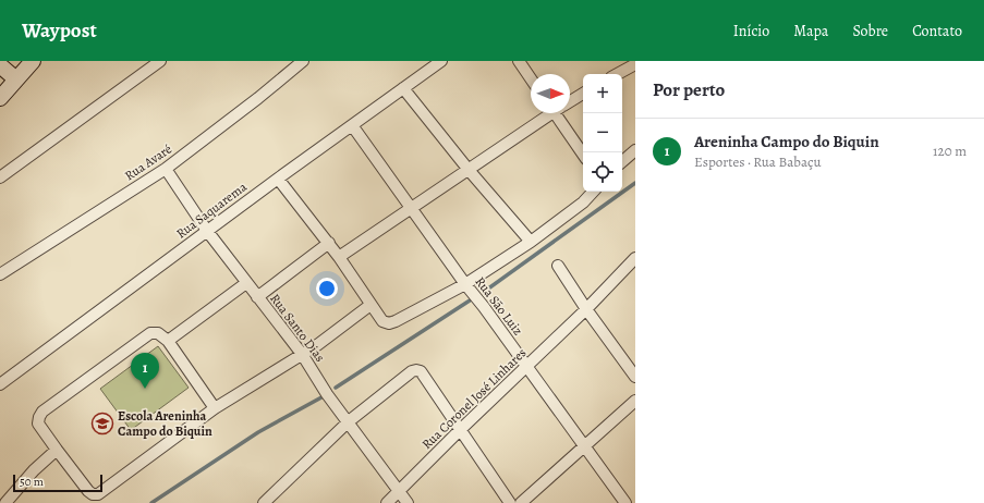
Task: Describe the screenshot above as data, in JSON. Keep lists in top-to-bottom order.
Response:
{
  "streets": {
    "street": [
      "Rua Avaré",
      "Rua Saquarema",
      "Rua São Luiz",
      "Rua Santo Dias",
      "Rua Coronel José Linhares"
    ]
  },
  "crossings": [
    ["Rua Avaré", "Rua Santo Dias"],
    ["Rua Saquarema", "Rua São Luiz"],
    ["Rua Saquarema", "Rua Santo Dias"],
    ["Rua São Luiz", "Rua Coronel José Linhares"],
    ["Rua Santo Dias", "Rua Coronel José Linhares"]
  ],
  "places": {
    "school or university": ["Escola Areninha Campo do Biquin"]
  },
  "scale_bar": "50 m",
  "north": "right",
  "page": {
    "header": "Waypost",
    "nav": [
      "Início",
      "Mapa",
      "Sobre",
      "Contato"
    ],
    "heading": "Por perto",
    "map_buttons": ["+", "−"],
    "list": [
      {
        "mark": "1",
        "name": "Areninha Campo do Biquin",
        "note": "Esportes · Rua Babaçu",
        "value": "120 m"
      }
    ],
    "pins": "1",
    "scale": "50 m"
  }
}
